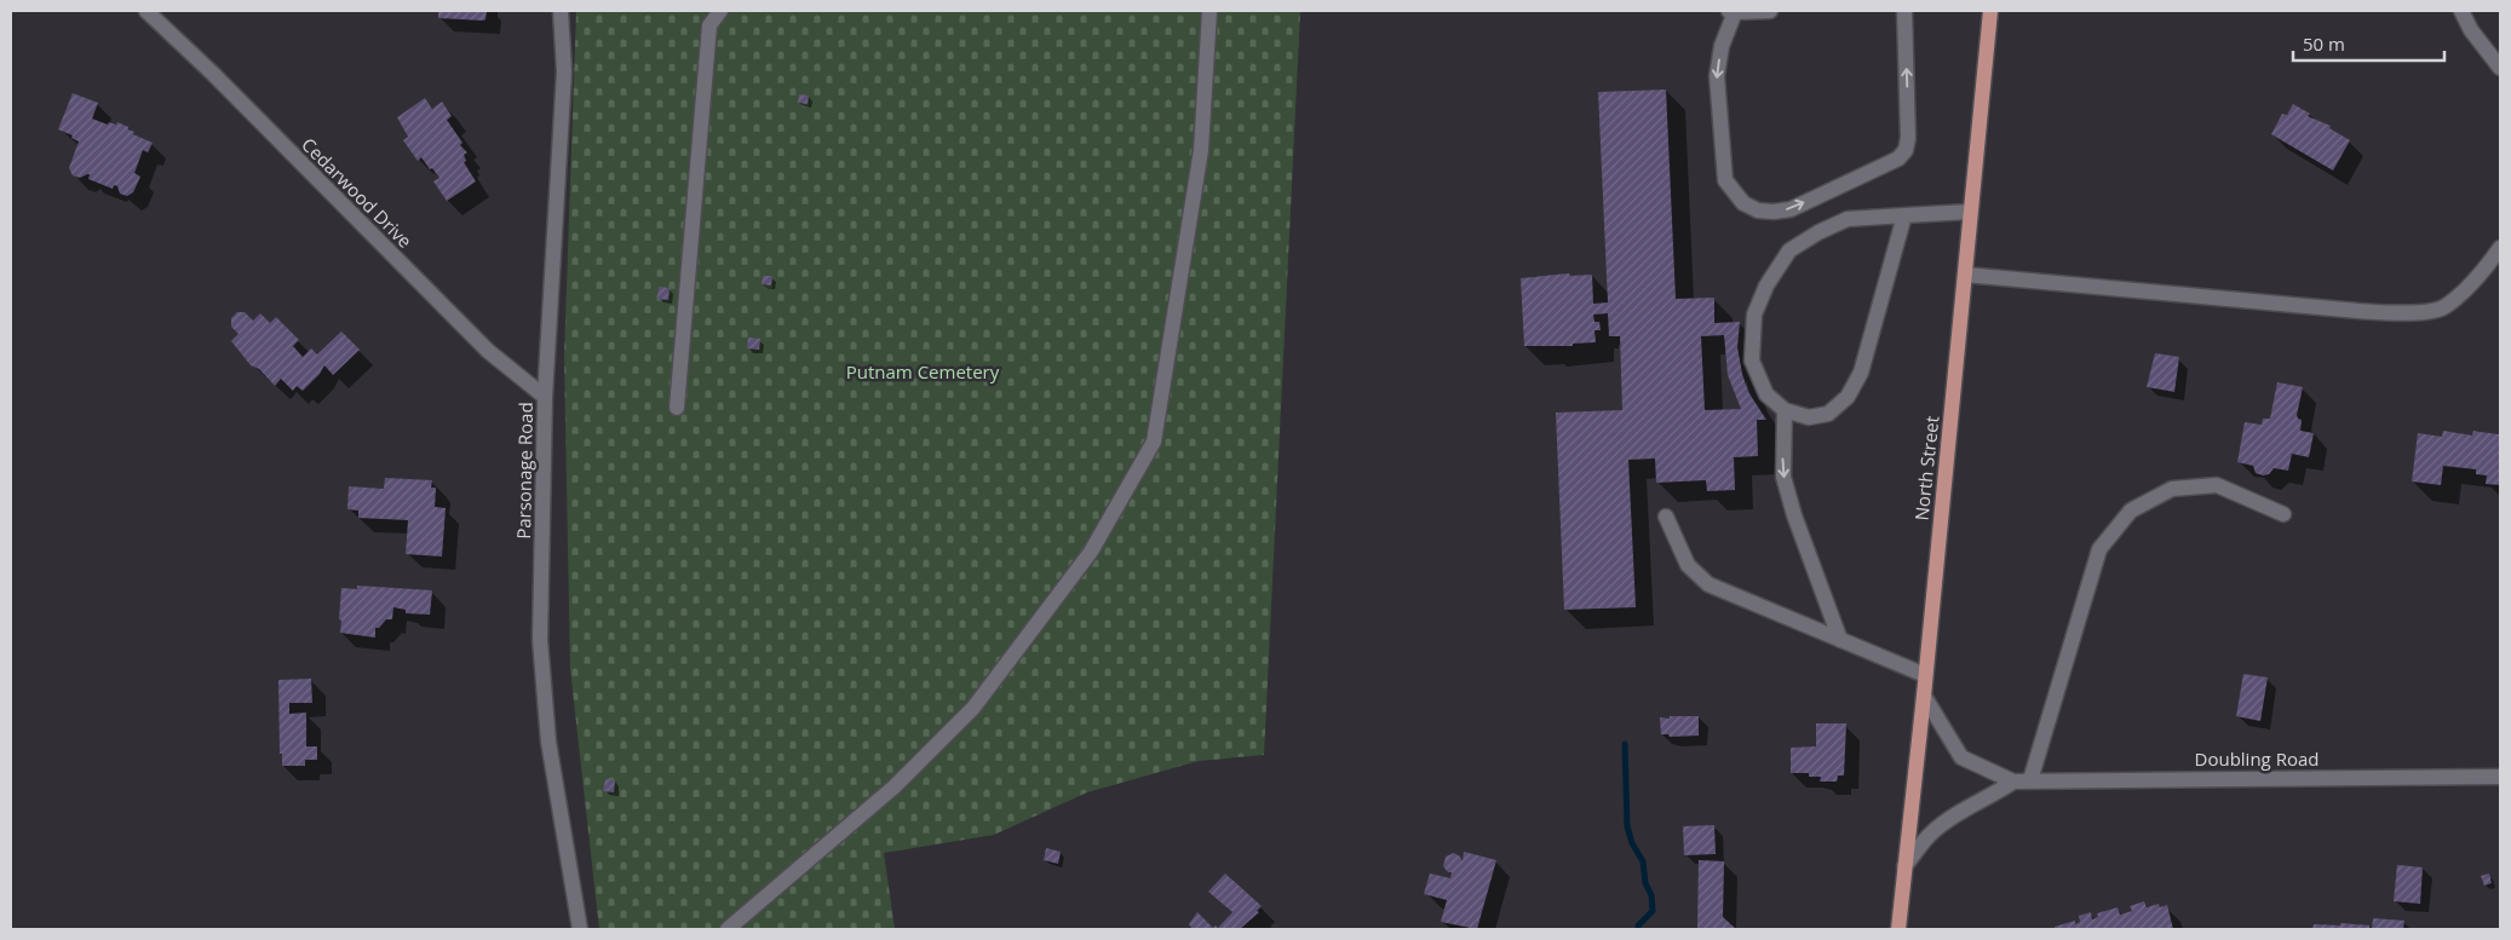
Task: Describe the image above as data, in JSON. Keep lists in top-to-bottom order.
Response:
{
  "streets": {
    "main road": ["North Street"],
    "street": ["Cedarwood Drive", "Parsonage Road", "Doubling Road"]
  },
  "crossings": [
    ["Cedarwood Drive", "Parsonage Road"],
    ["North Street", "Doubling Road"]
  ],
  "parks": ["Putnam Cemetery"],
  "scale_bar": "50 m"
}
